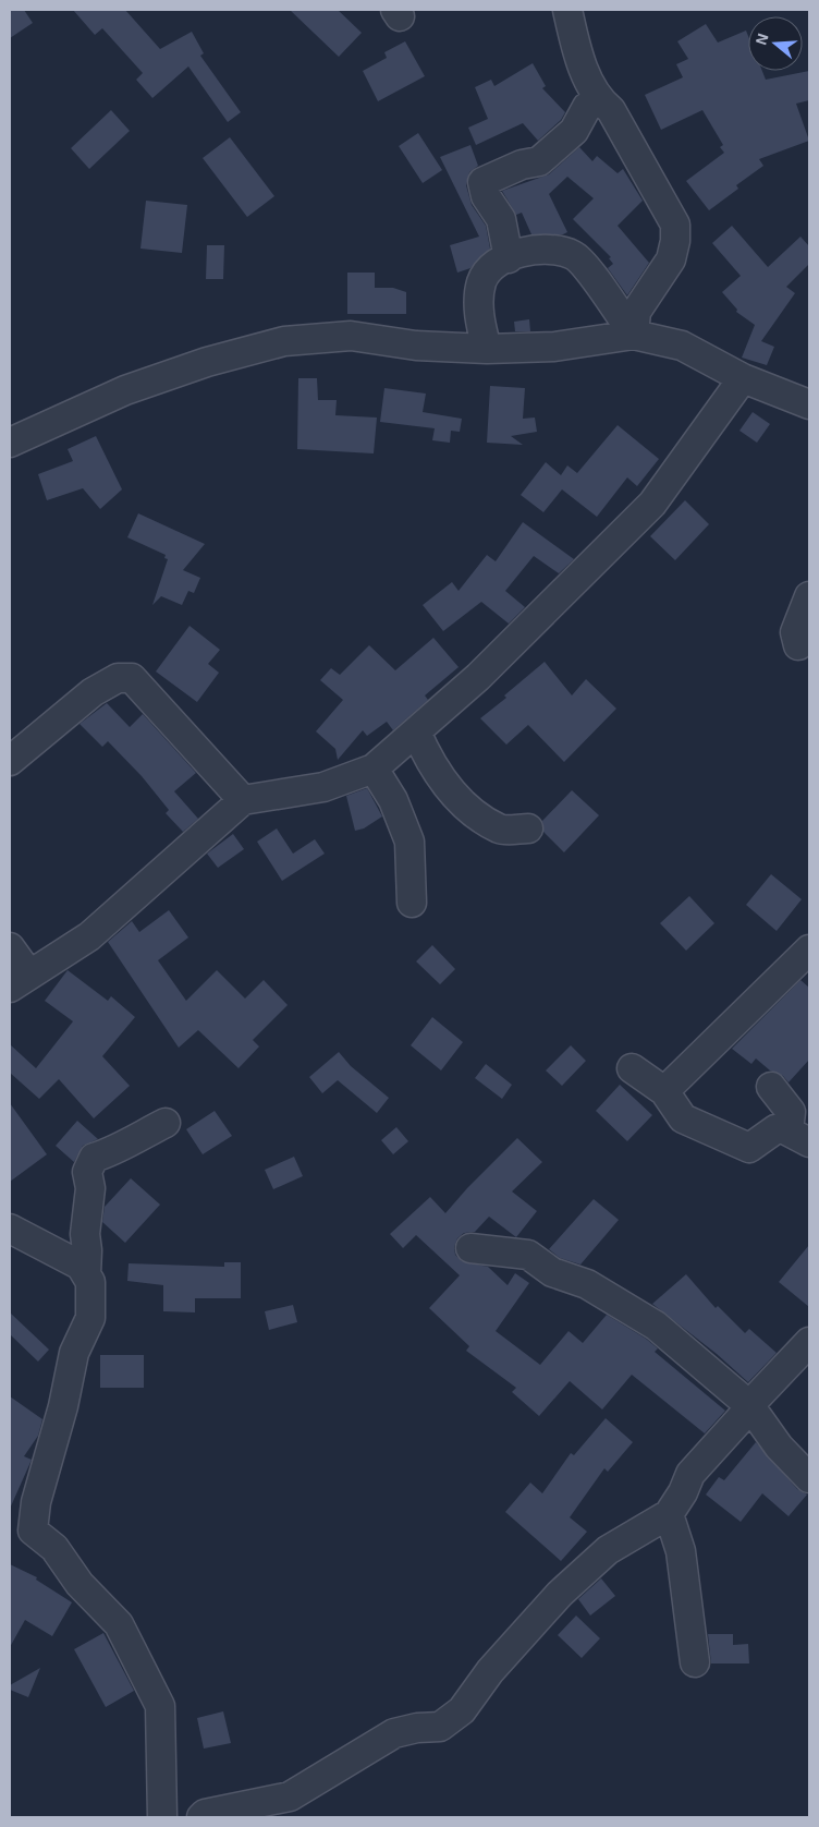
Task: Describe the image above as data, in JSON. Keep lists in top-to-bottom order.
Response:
{
  "north": "left"
}
